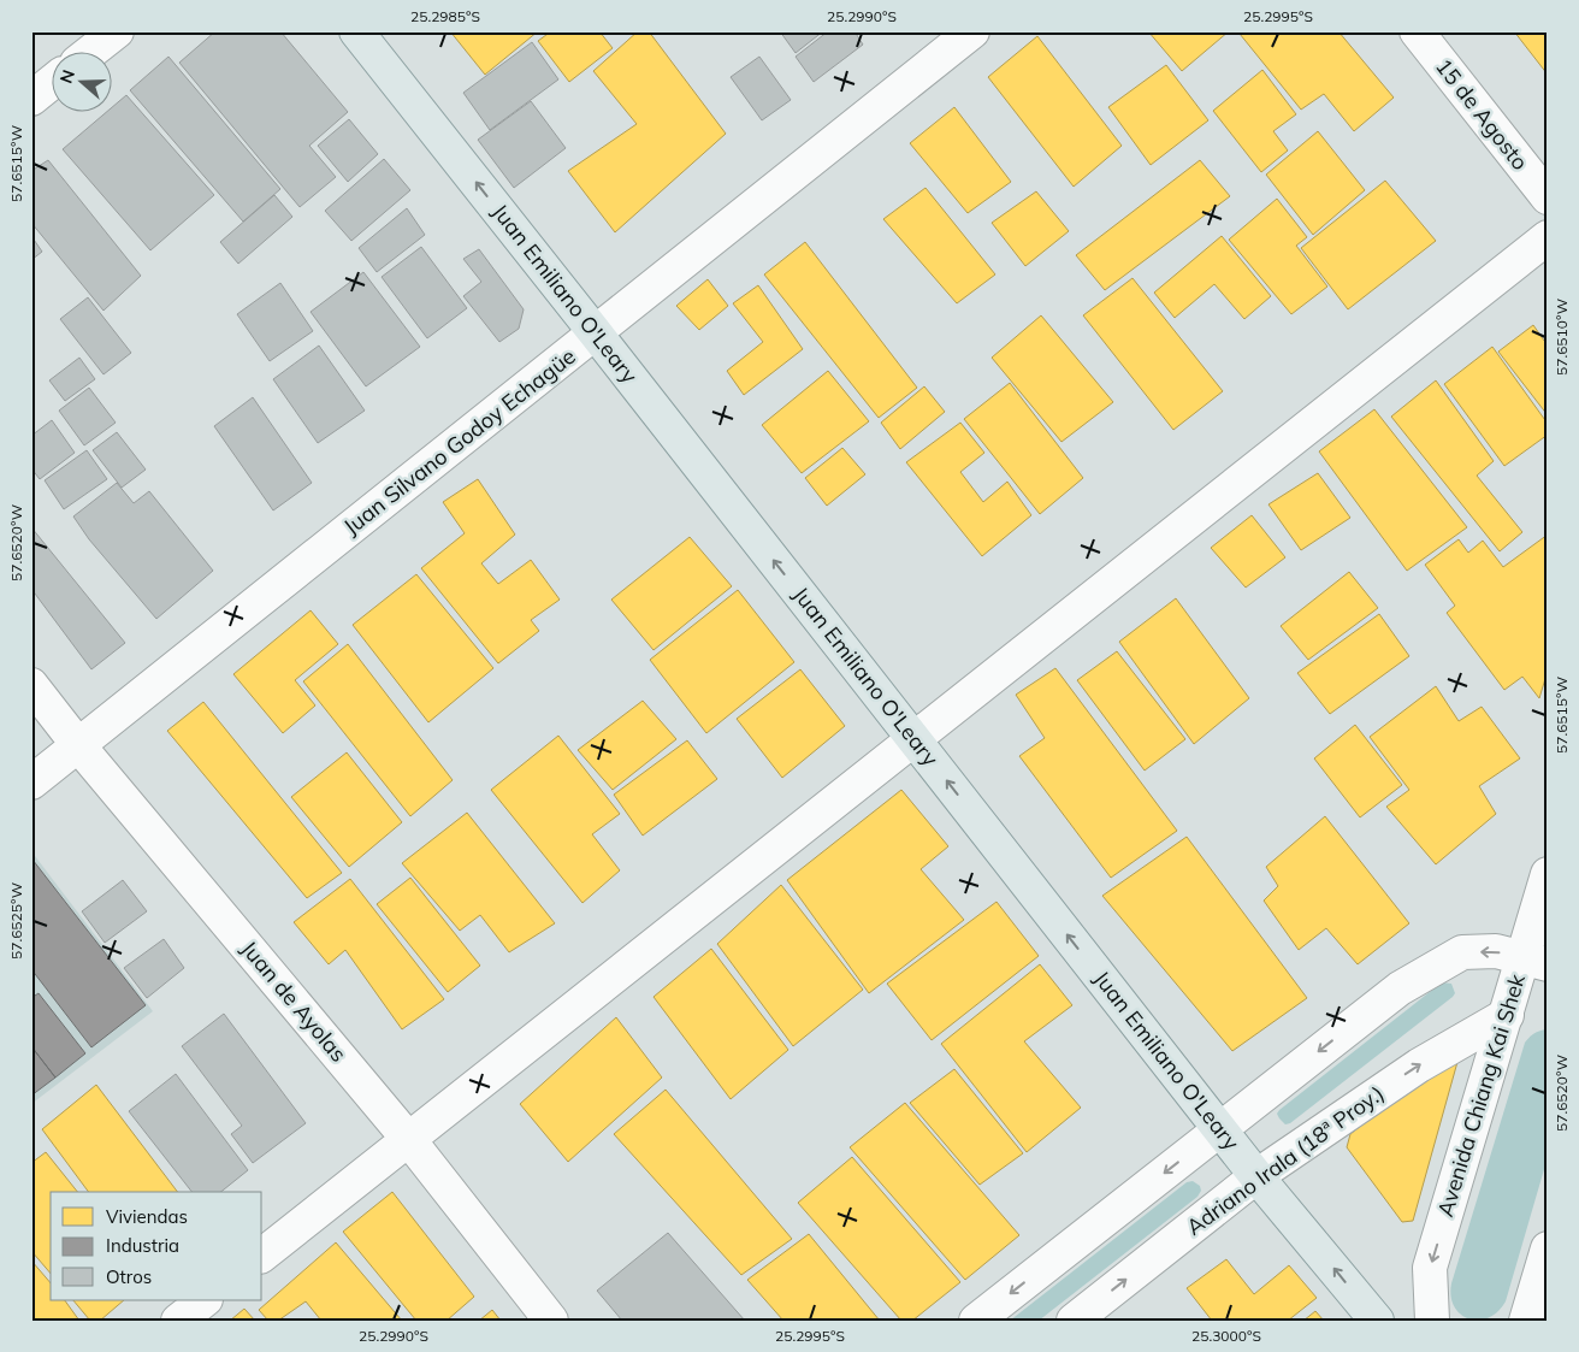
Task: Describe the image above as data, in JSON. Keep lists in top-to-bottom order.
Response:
{
  "streets": {
    "main road": ["Juan Emiliano O'Leary"],
    "street": [
      "15 de Agosto",
      "Juan Silvano Godoy Echagüe",
      "Juan de Ayolas",
      "Avenida Chiang Kai Shek",
      "Adriano Irala (18ª Proy.)"
    ]
  },
  "crossings": [
    ["Juan Emiliano O'Leary", "Juan Silvano Godoy Echagüe"],
    ["Juan Emiliano O'Leary", "Adriano Irala (18ª Proy.)"],
    ["Juan Silvano Godoy Echagüe", "Juan de Ayolas"],
    ["Avenida Chiang Kai Shek", "Adriano Irala (18ª Proy.)"]
  ],
  "one_way": ["Juan Emiliano O'Leary", "Avenida Chiang Kai Shek"],
  "legend": ["Viviendas", "Industria", "Otros"],
  "north": "left",
  "coordinates": [
    "25.2985°S",
    "25.2990°S",
    "25.2995°S",
    "57.6515°W",
    "57.6510°W",
    "57.6520°W",
    "57.6525°W",
    "25.3000°S"
  ]
}
